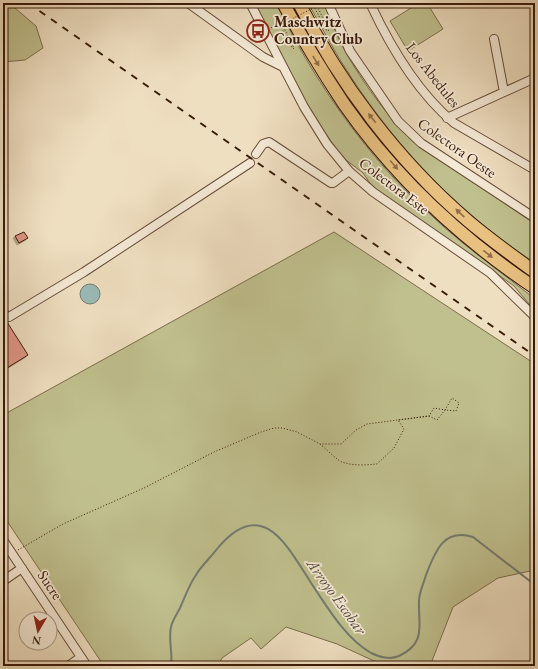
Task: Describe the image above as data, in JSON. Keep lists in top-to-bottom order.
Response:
{
  "streets": {
    "street": [
      "Los Abedules",
      "Colectora Oeste",
      "Colectora Este",
      "Sucre"
    ]
  },
  "water": ["Arroyo Escobar"],
  "places": {
    "bus stop": ["Maschwitz Country Club"]
  },
  "north": "bottom"
}
